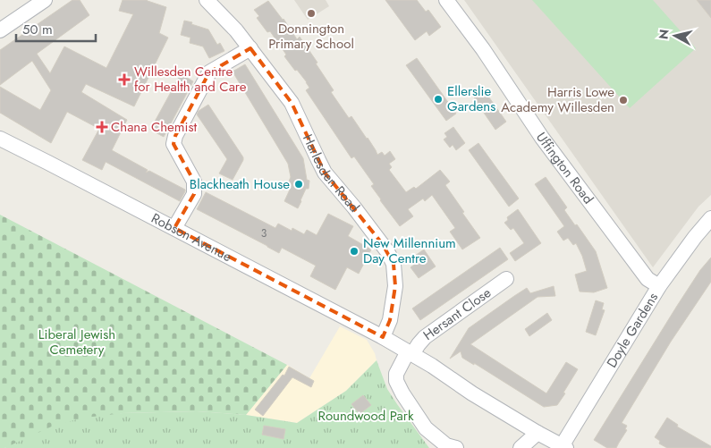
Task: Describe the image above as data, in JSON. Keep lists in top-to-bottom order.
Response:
{
  "streets": {
    "street": [
      "Uffington Road",
      "Harlesden Road",
      "Robson Avenue",
      "Hersant Close",
      "Doyle Gardens"
    ]
  },
  "crossings": [
    ["Uffington Road", "Doyle Gardens"],
    ["Harlesden Road", "Robson Avenue"]
  ],
  "parks": ["Liberal Jewish Cemetery", "Roundwood Park"],
  "places": {
    "other": [
      "Donnington Primary School",
      "Ellerslie Gardens",
      "Harris Lowe Academy Willesden",
      "Blackheath House",
      "New Millennium Day Centre"
    ],
    "health": ["Willesden Centre for Health and Care", "Chana Chemist"]
  },
  "house_numbers": ["3"],
  "scale_bar": "50 m",
  "north": "left"
}
